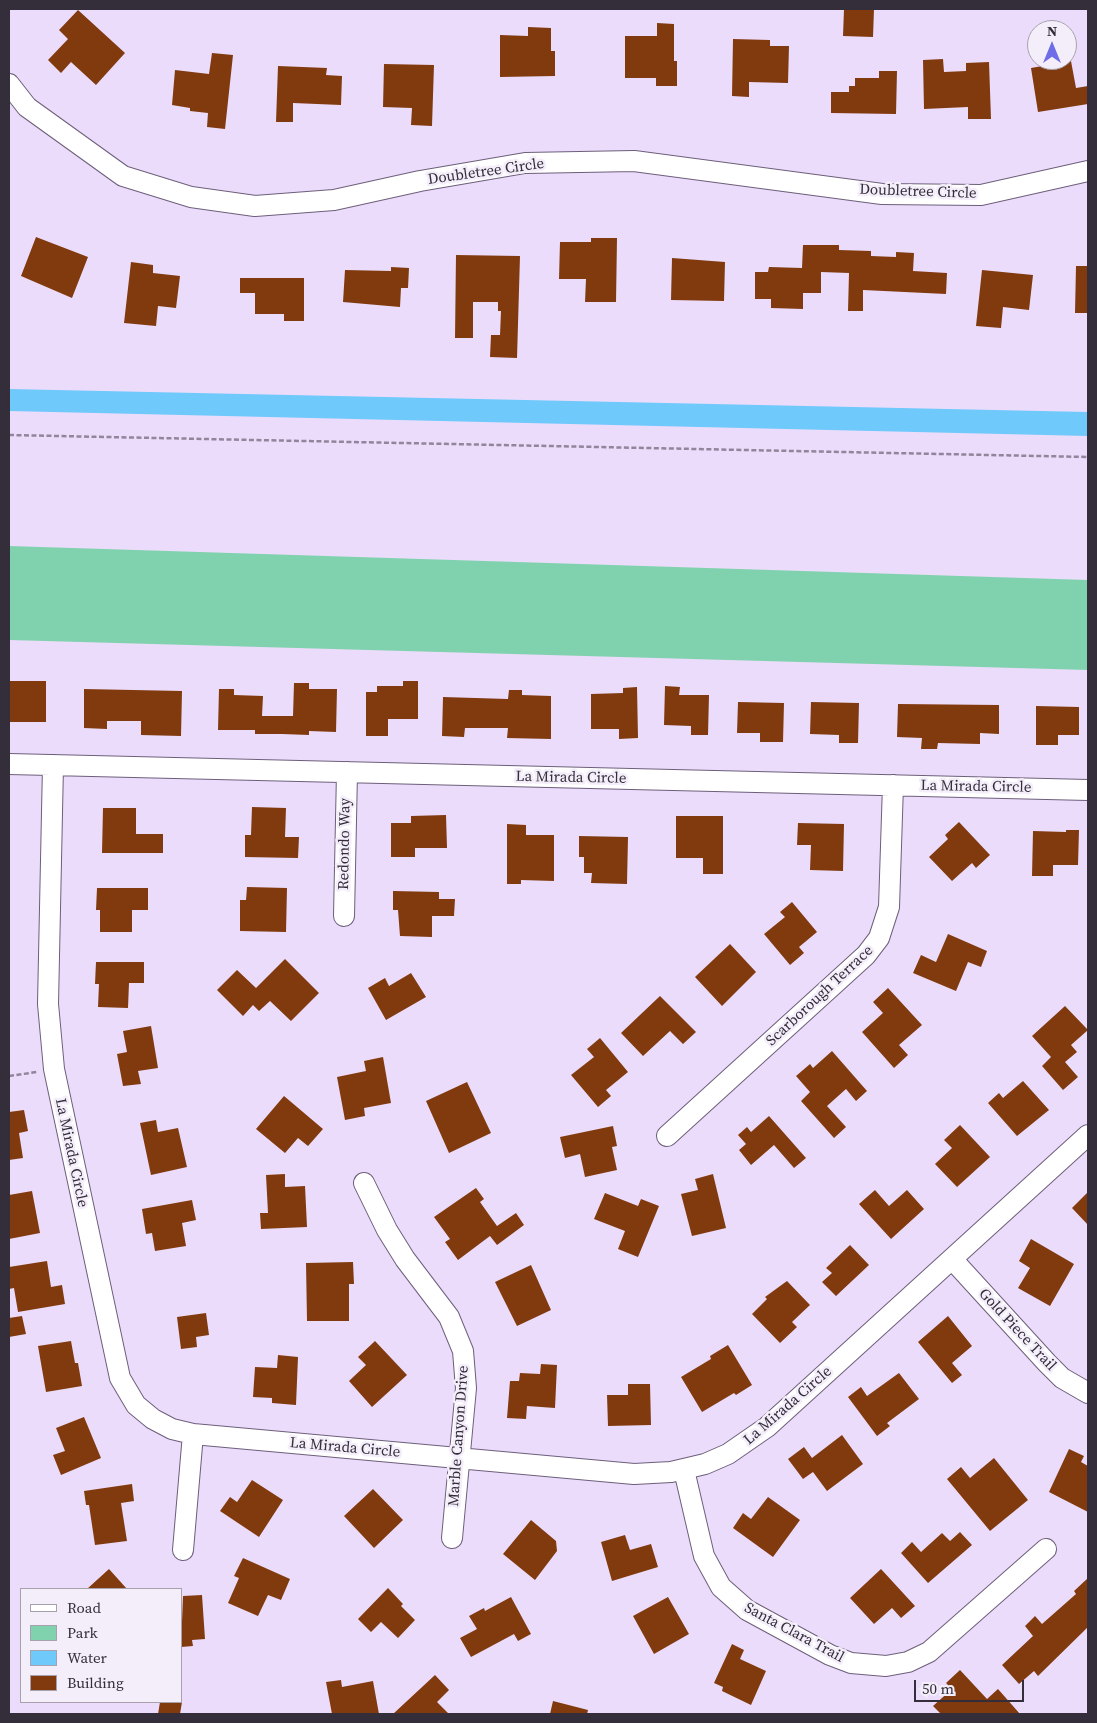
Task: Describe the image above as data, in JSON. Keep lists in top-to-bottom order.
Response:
{
  "streets": {
    "street": [
      "Doubletree Circle",
      "La Mirada Circle",
      "Redondo Way",
      "Scarborough Terrace",
      "Gold Piece Trail",
      "Marble Canyon Drive",
      "Santa Clara Trail"
    ]
  },
  "crossings": [
    ["La Mirada Circle", "Redondo Way"],
    ["La Mirada Circle", "Scarborough Terrace"],
    ["La Mirada Circle", "Gold Piece Trail"],
    ["La Mirada Circle", "Marble Canyon Drive"],
    ["La Mirada Circle", "Santa Clara Trail"]
  ],
  "legend": [
    "Road",
    "Park",
    "Water",
    "Building"
  ],
  "scale_bar": "50 m",
  "north": "top"
}
